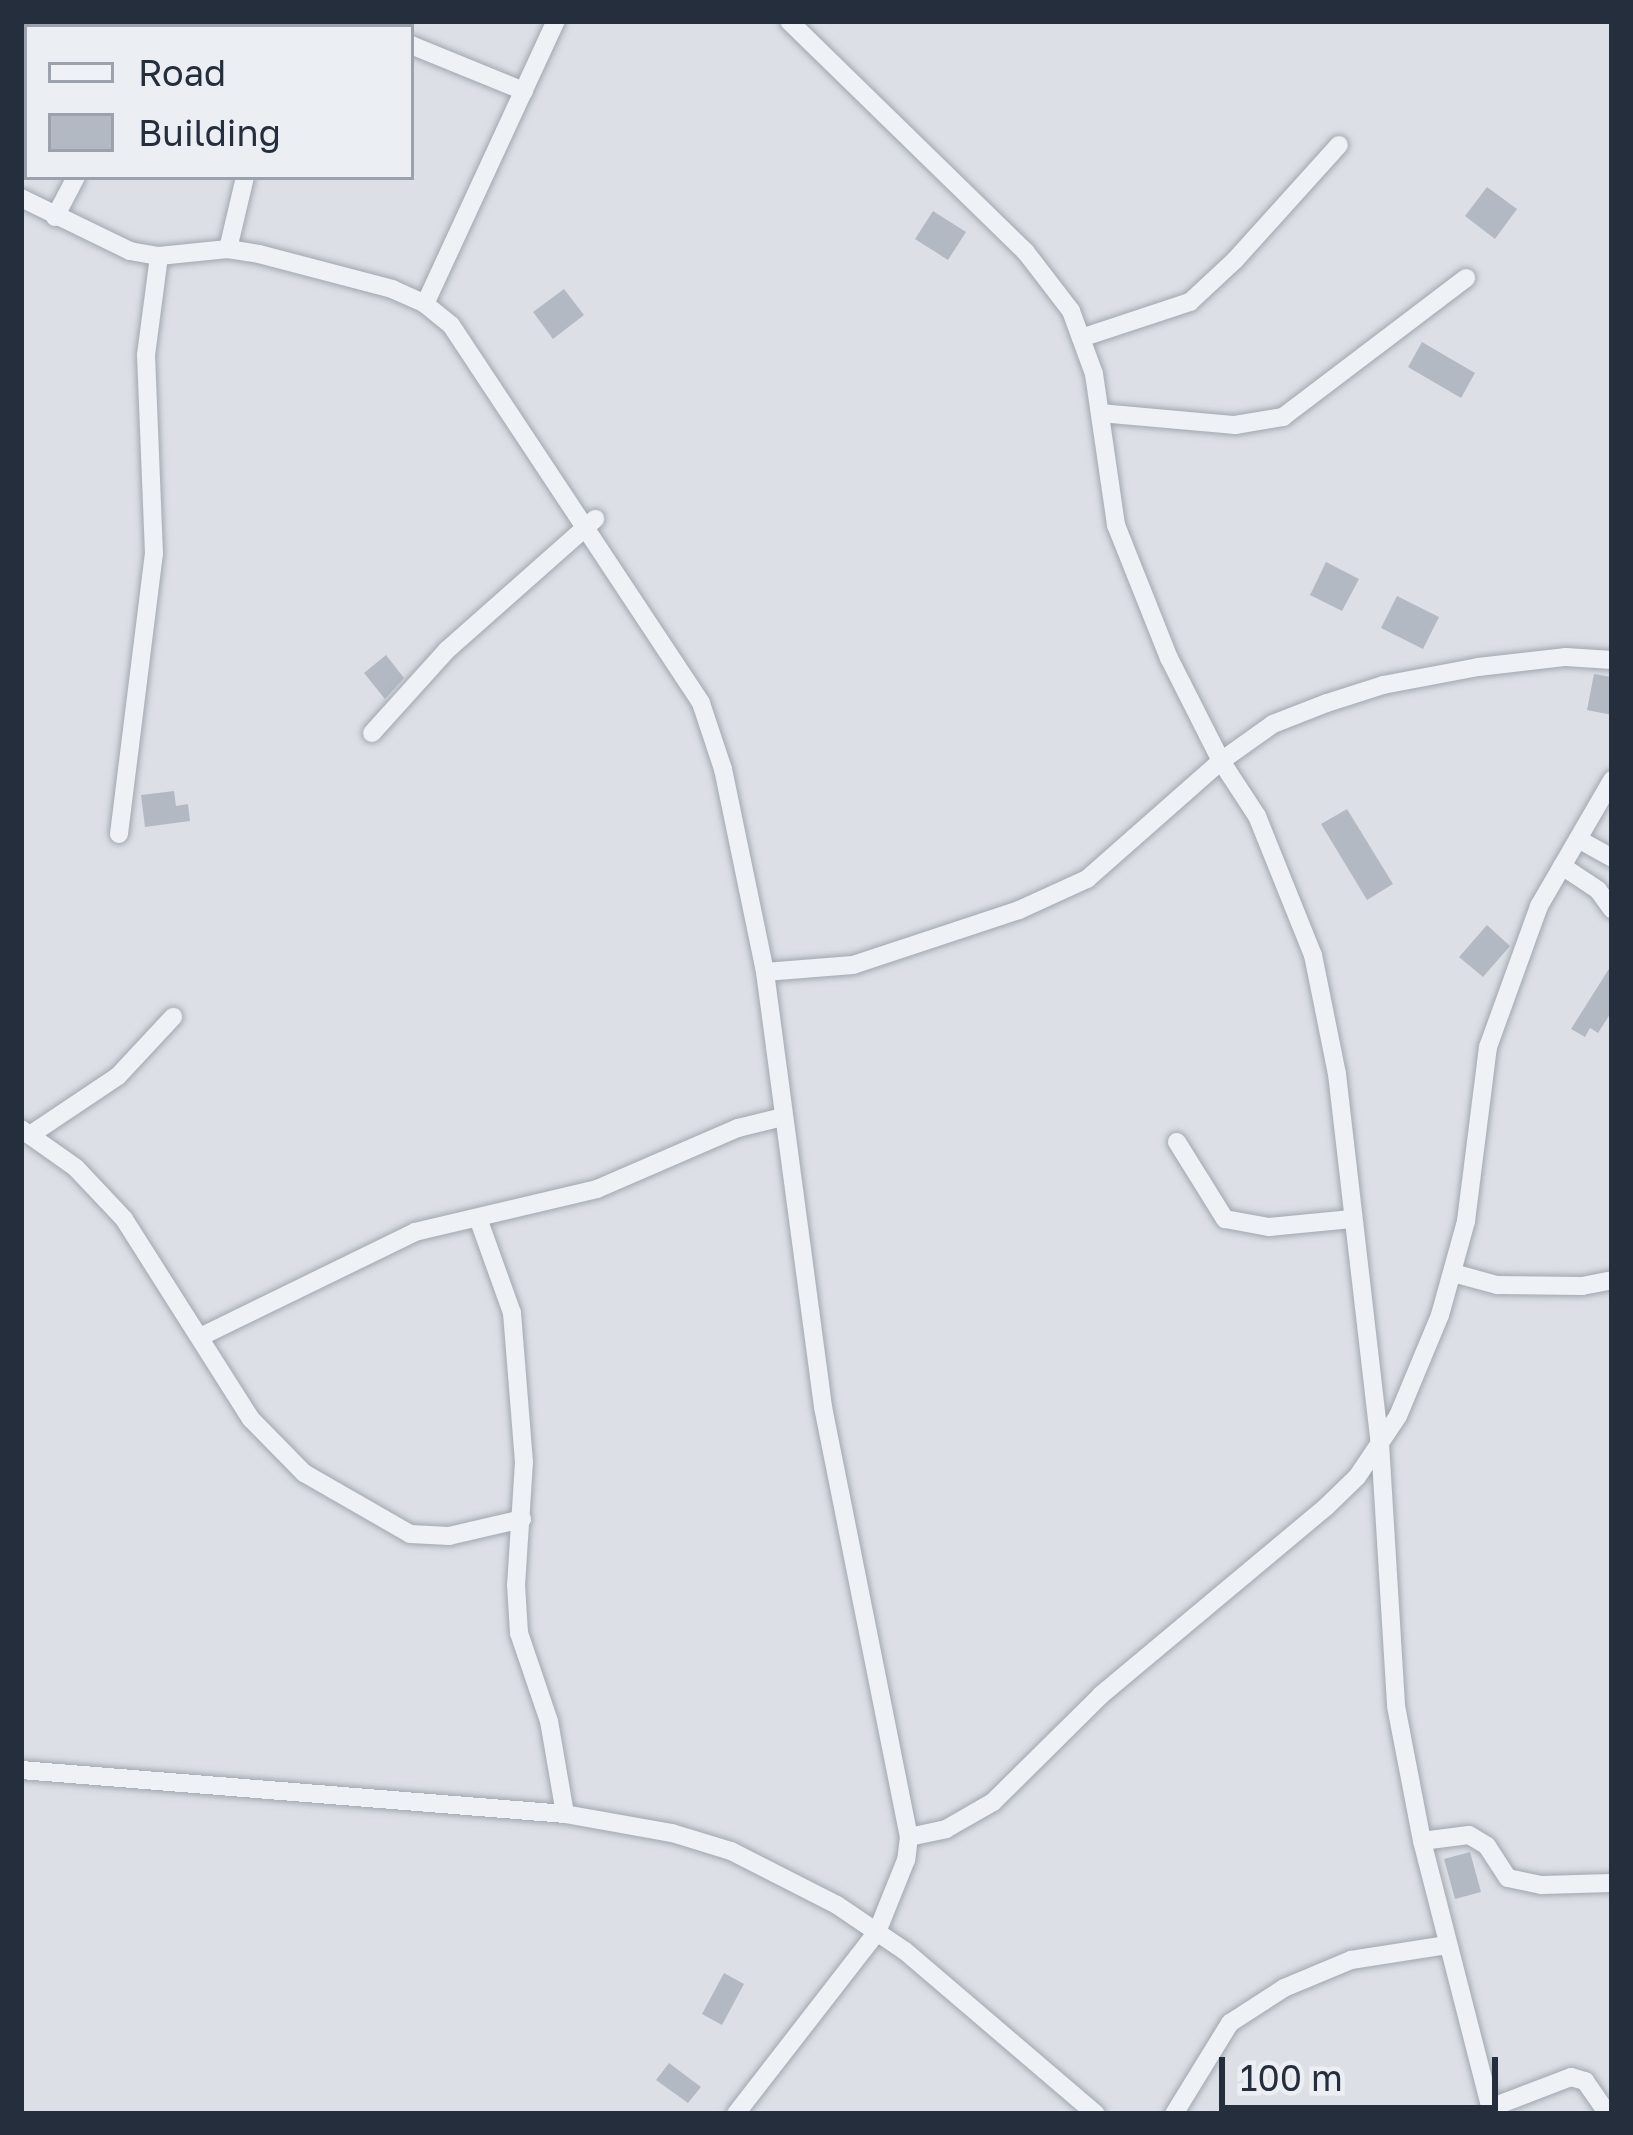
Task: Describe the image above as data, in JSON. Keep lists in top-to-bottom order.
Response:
{
  "legend": ["Road", "Building"],
  "scale_bar": "100 m"
}
